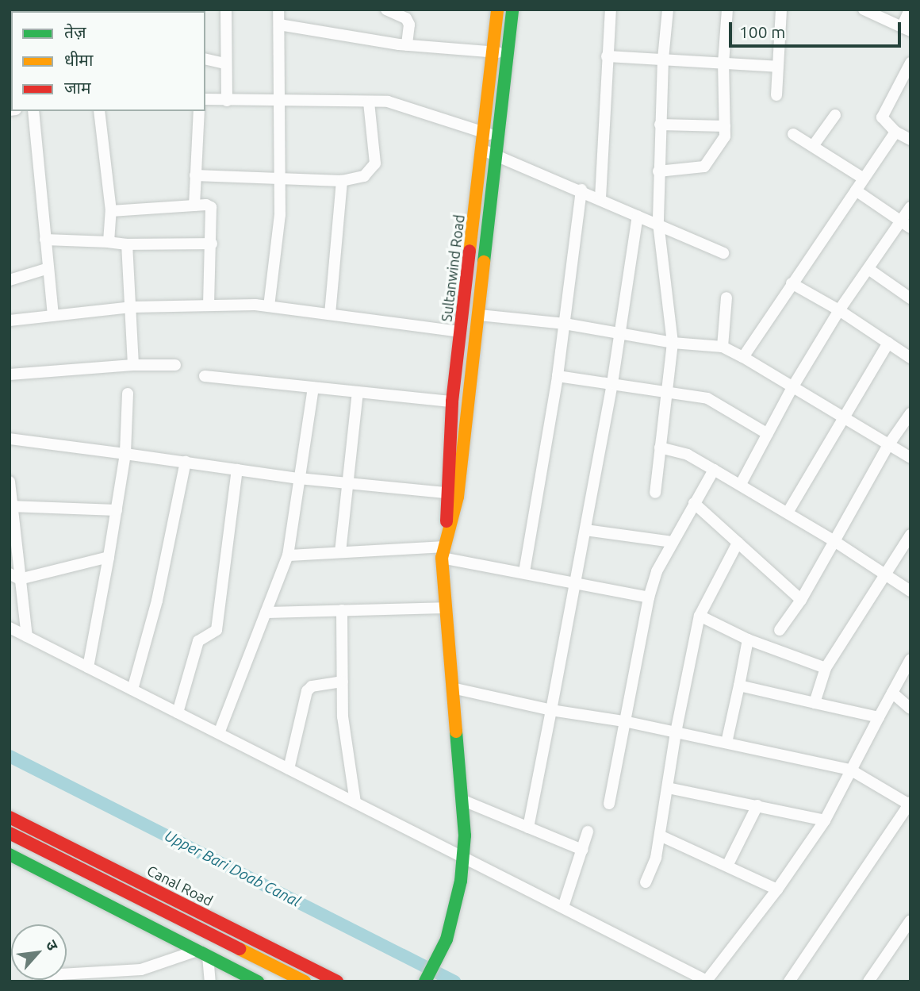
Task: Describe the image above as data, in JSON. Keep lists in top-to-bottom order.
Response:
{
  "streets": {
    "main road": ["Sultanwind Road", "Canal Road"]
  },
  "water": ["Upper Bari Doab Canal"],
  "legend": ["तेज़", "धीमा", "जाम"],
  "scale_bar": "100 m",
  "north": "top right"
}
